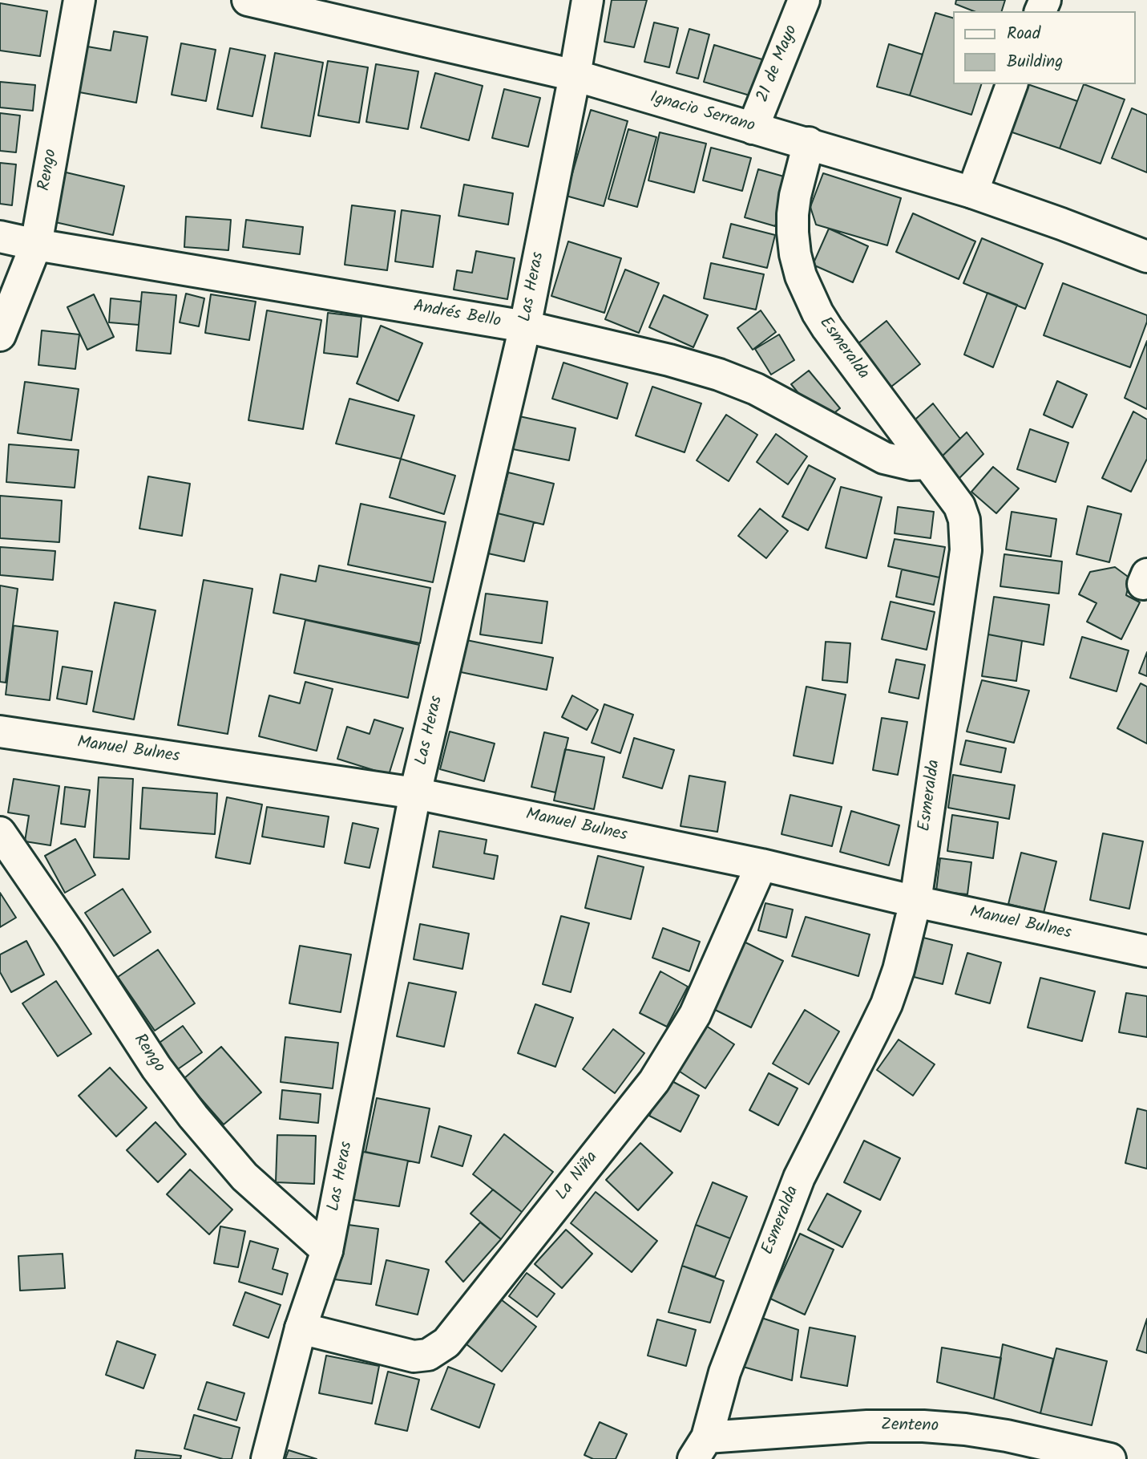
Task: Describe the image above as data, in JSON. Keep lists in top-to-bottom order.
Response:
{
  "streets": {
    "street": [
      "21 de Mayo",
      "Ignacio Serrano",
      "Rengo",
      "Las Heras",
      "Andrés Bello",
      "Esmeralda",
      "Manuel Bulnes",
      "La Niña",
      "Zenteno"
    ]
  },
  "crossings": [
    ["21 de Mayo", "Ignacio Serrano"],
    ["Ignacio Serrano", "Las Heras"],
    ["Ignacio Serrano", "Esmeralda"],
    ["Rengo", "Las Heras"],
    ["Rengo", "Andrés Bello"],
    ["Las Heras", "Andrés Bello"],
    ["Las Heras", "Manuel Bulnes"],
    ["Las Heras", "La Niña"],
    ["Andrés Bello", "Esmeralda"],
    ["Esmeralda", "Manuel Bulnes"],
    ["Esmeralda", "Zenteno"],
    ["Manuel Bulnes", "La Niña"]
  ],
  "legend": ["Road", "Building"]
}
